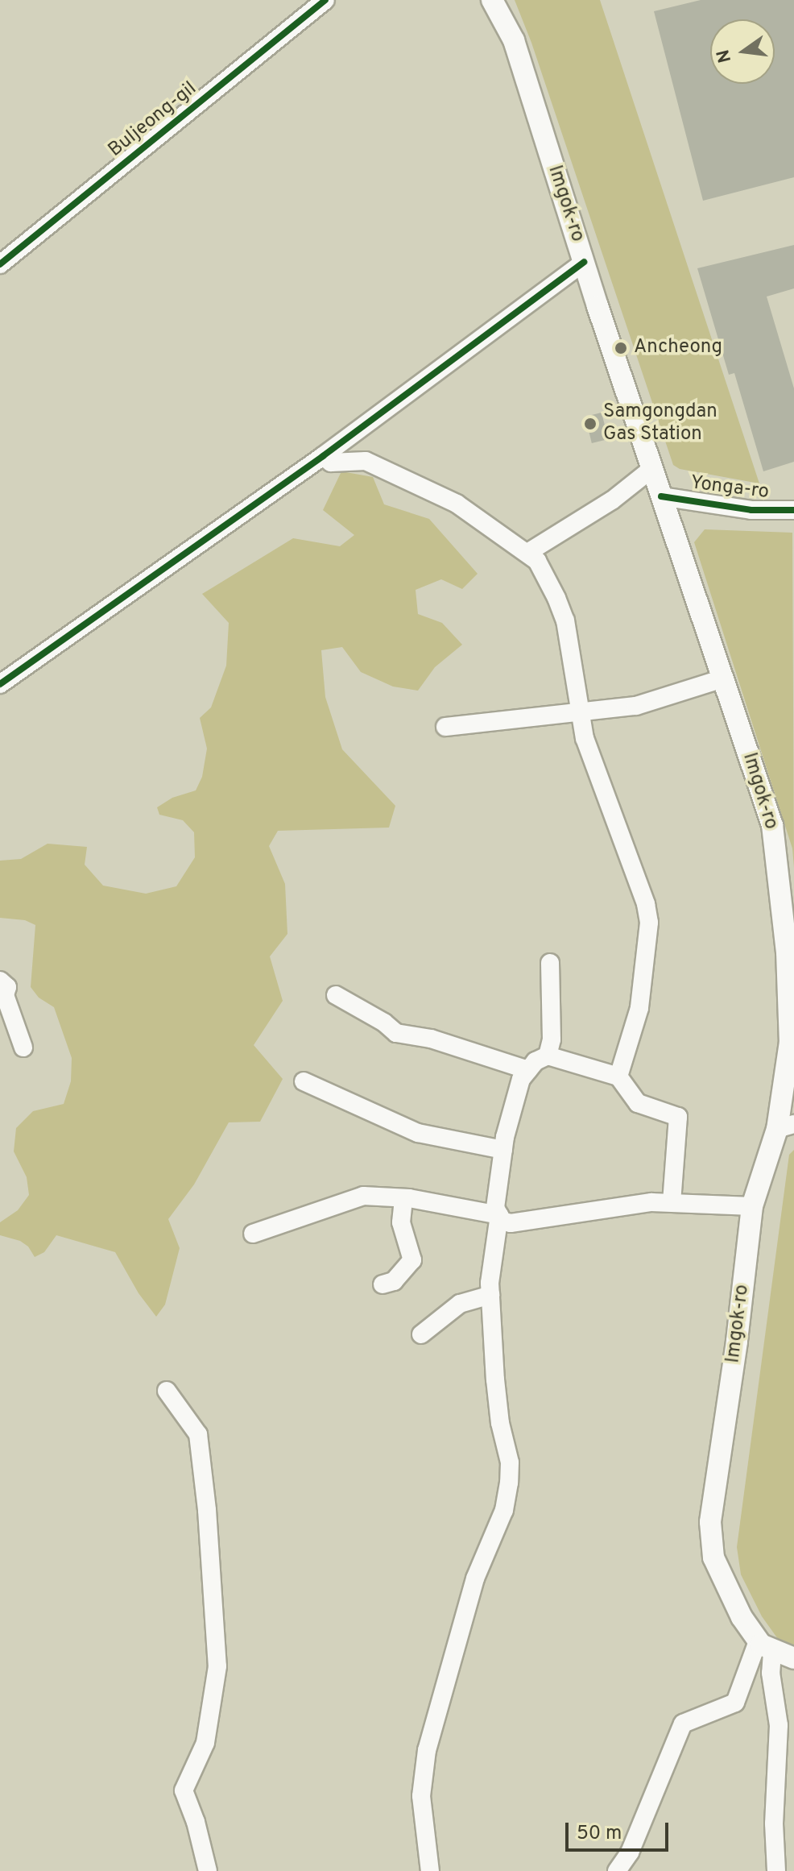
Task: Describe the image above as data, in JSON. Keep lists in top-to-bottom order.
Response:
{
  "streets": {
    "main road": ["Imgok-ro"],
    "street": ["Buljeong-gil", "Yonga-ro"]
  },
  "crossings": [
    ["Imgok-ro", "Yonga-ro"]
  ],
  "places": ["Ancheong", "Samgongdan Gas Station"],
  "scale_bar": "50 m",
  "north": "left"
}
